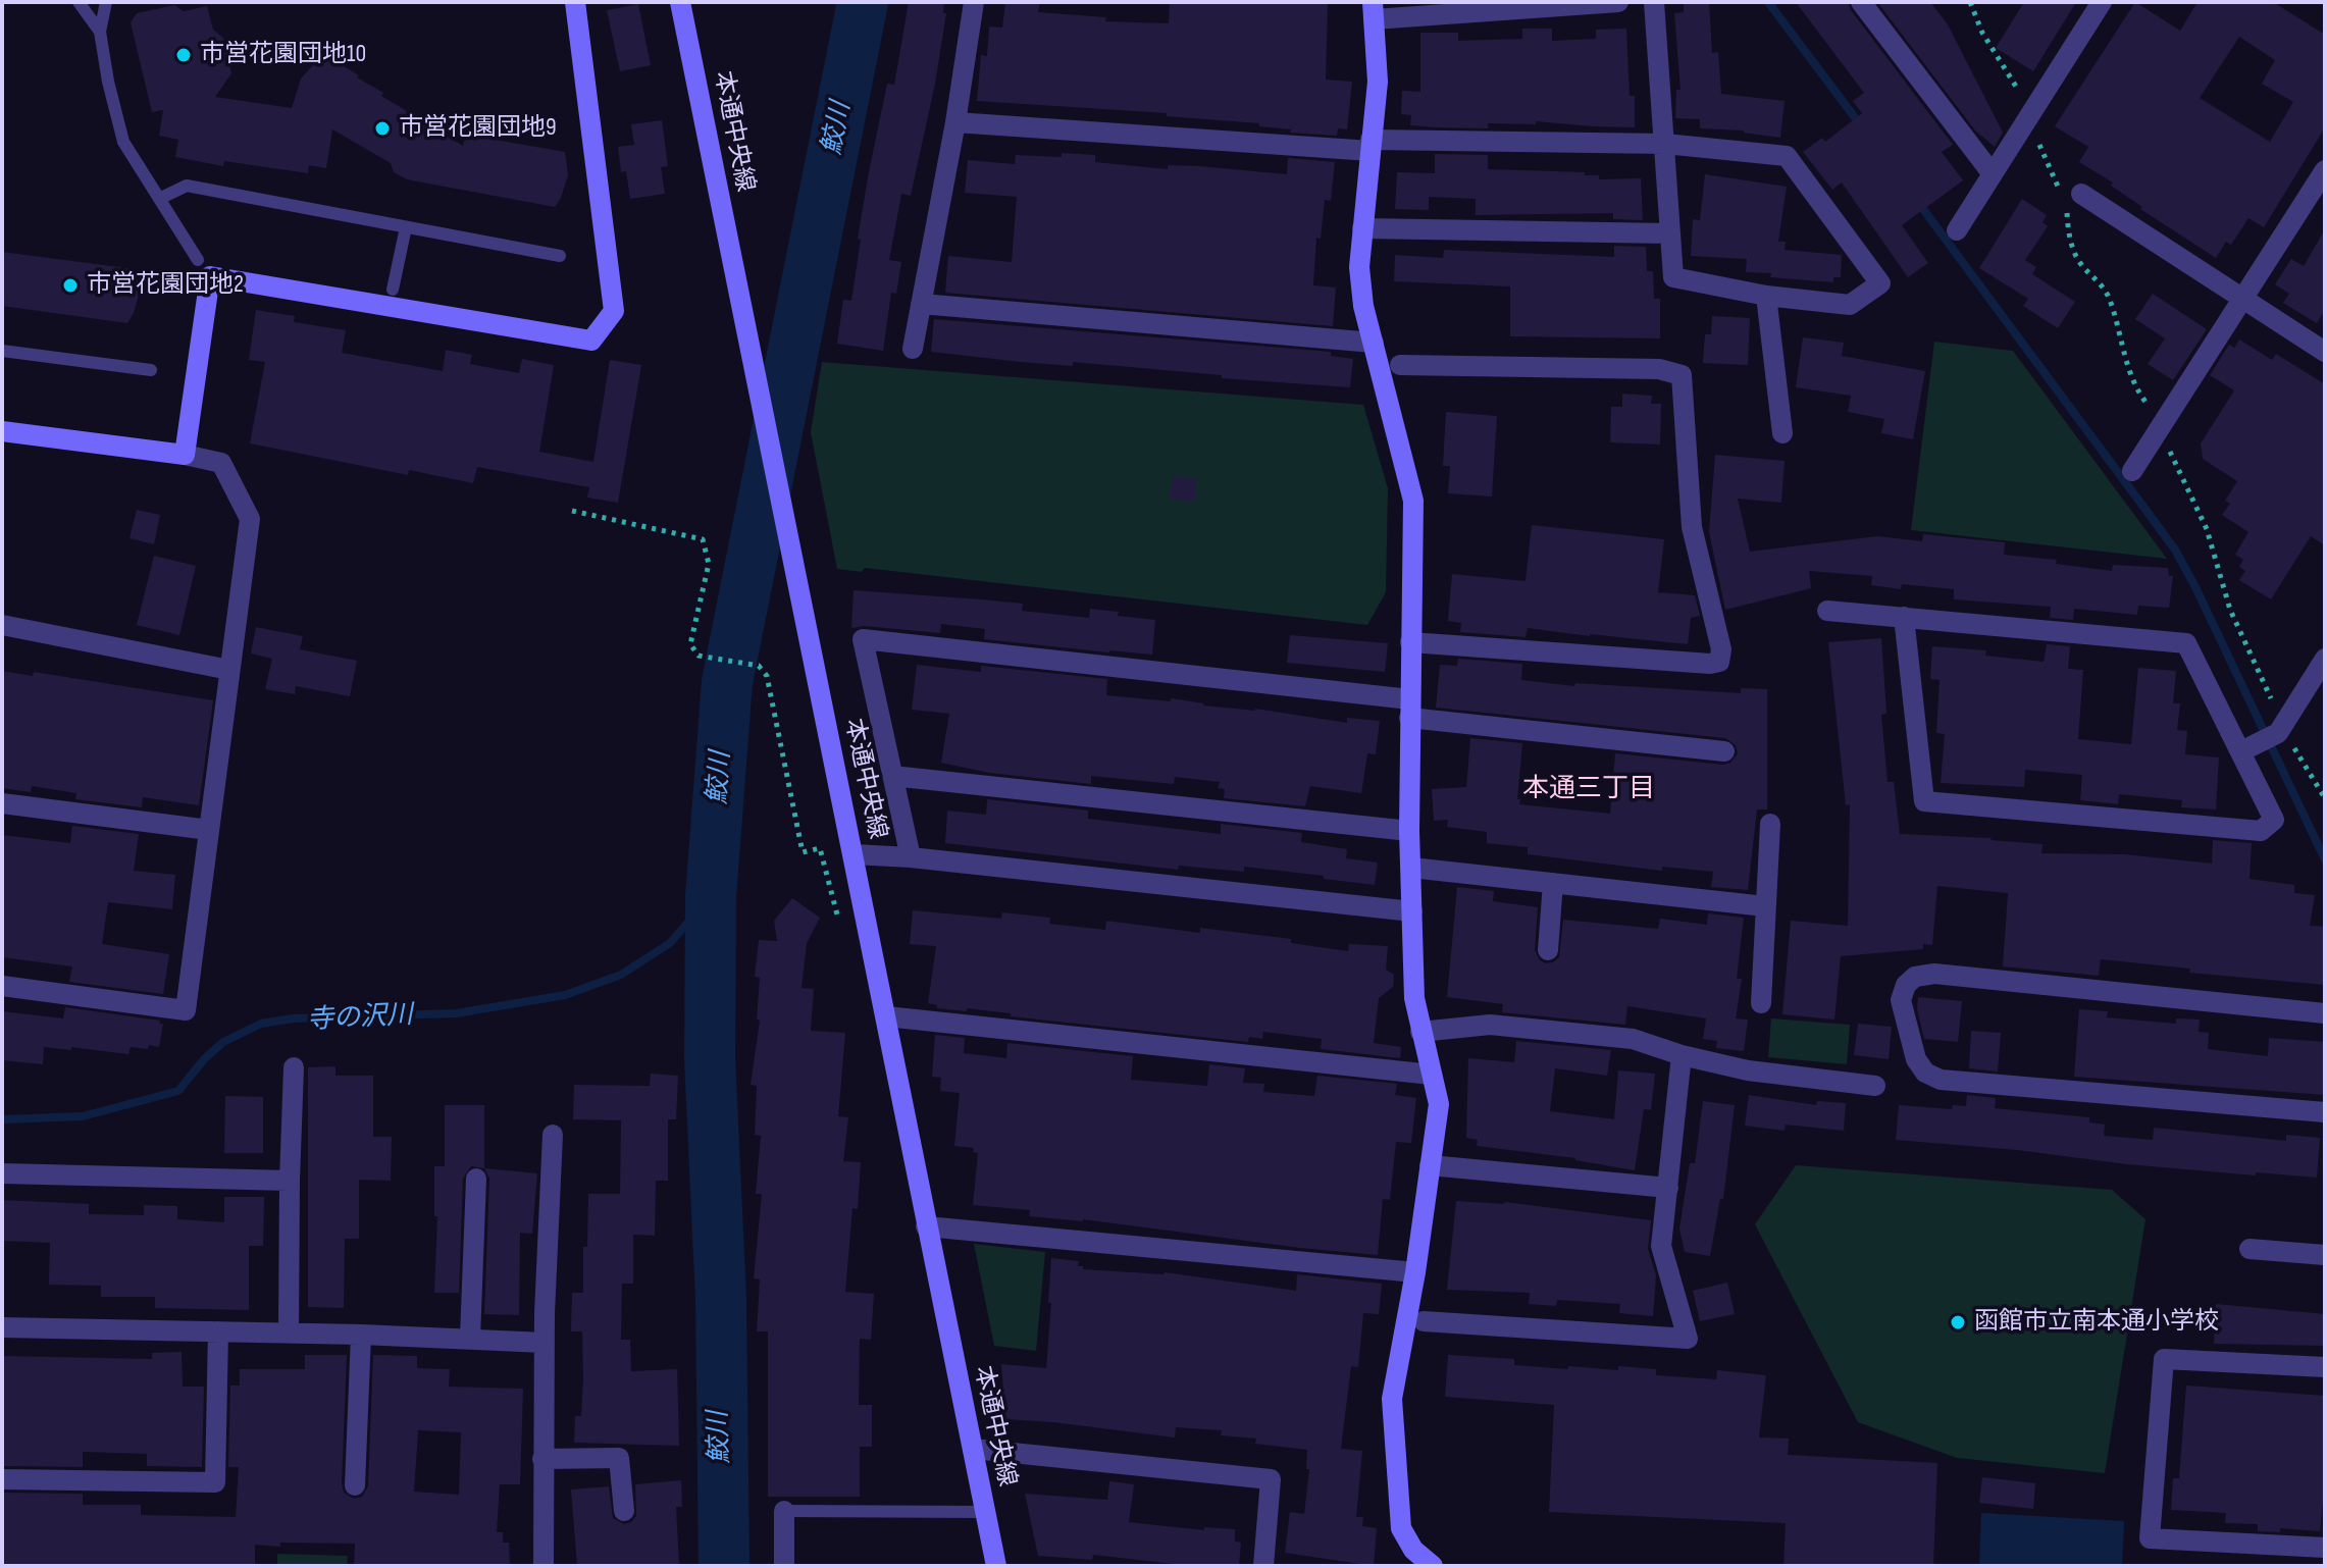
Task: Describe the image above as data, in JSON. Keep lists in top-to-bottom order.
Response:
{
  "streets": {
    "street": ["本通中央線"]
  },
  "districts": ["本通三丁目"],
  "water": ["鮫川", "寺の沢川"],
  "places": [
    "市営花園団地10",
    "市営花園団地9",
    "市営花園団地2",
    "函館市立南本通小学校"
  ]
}
